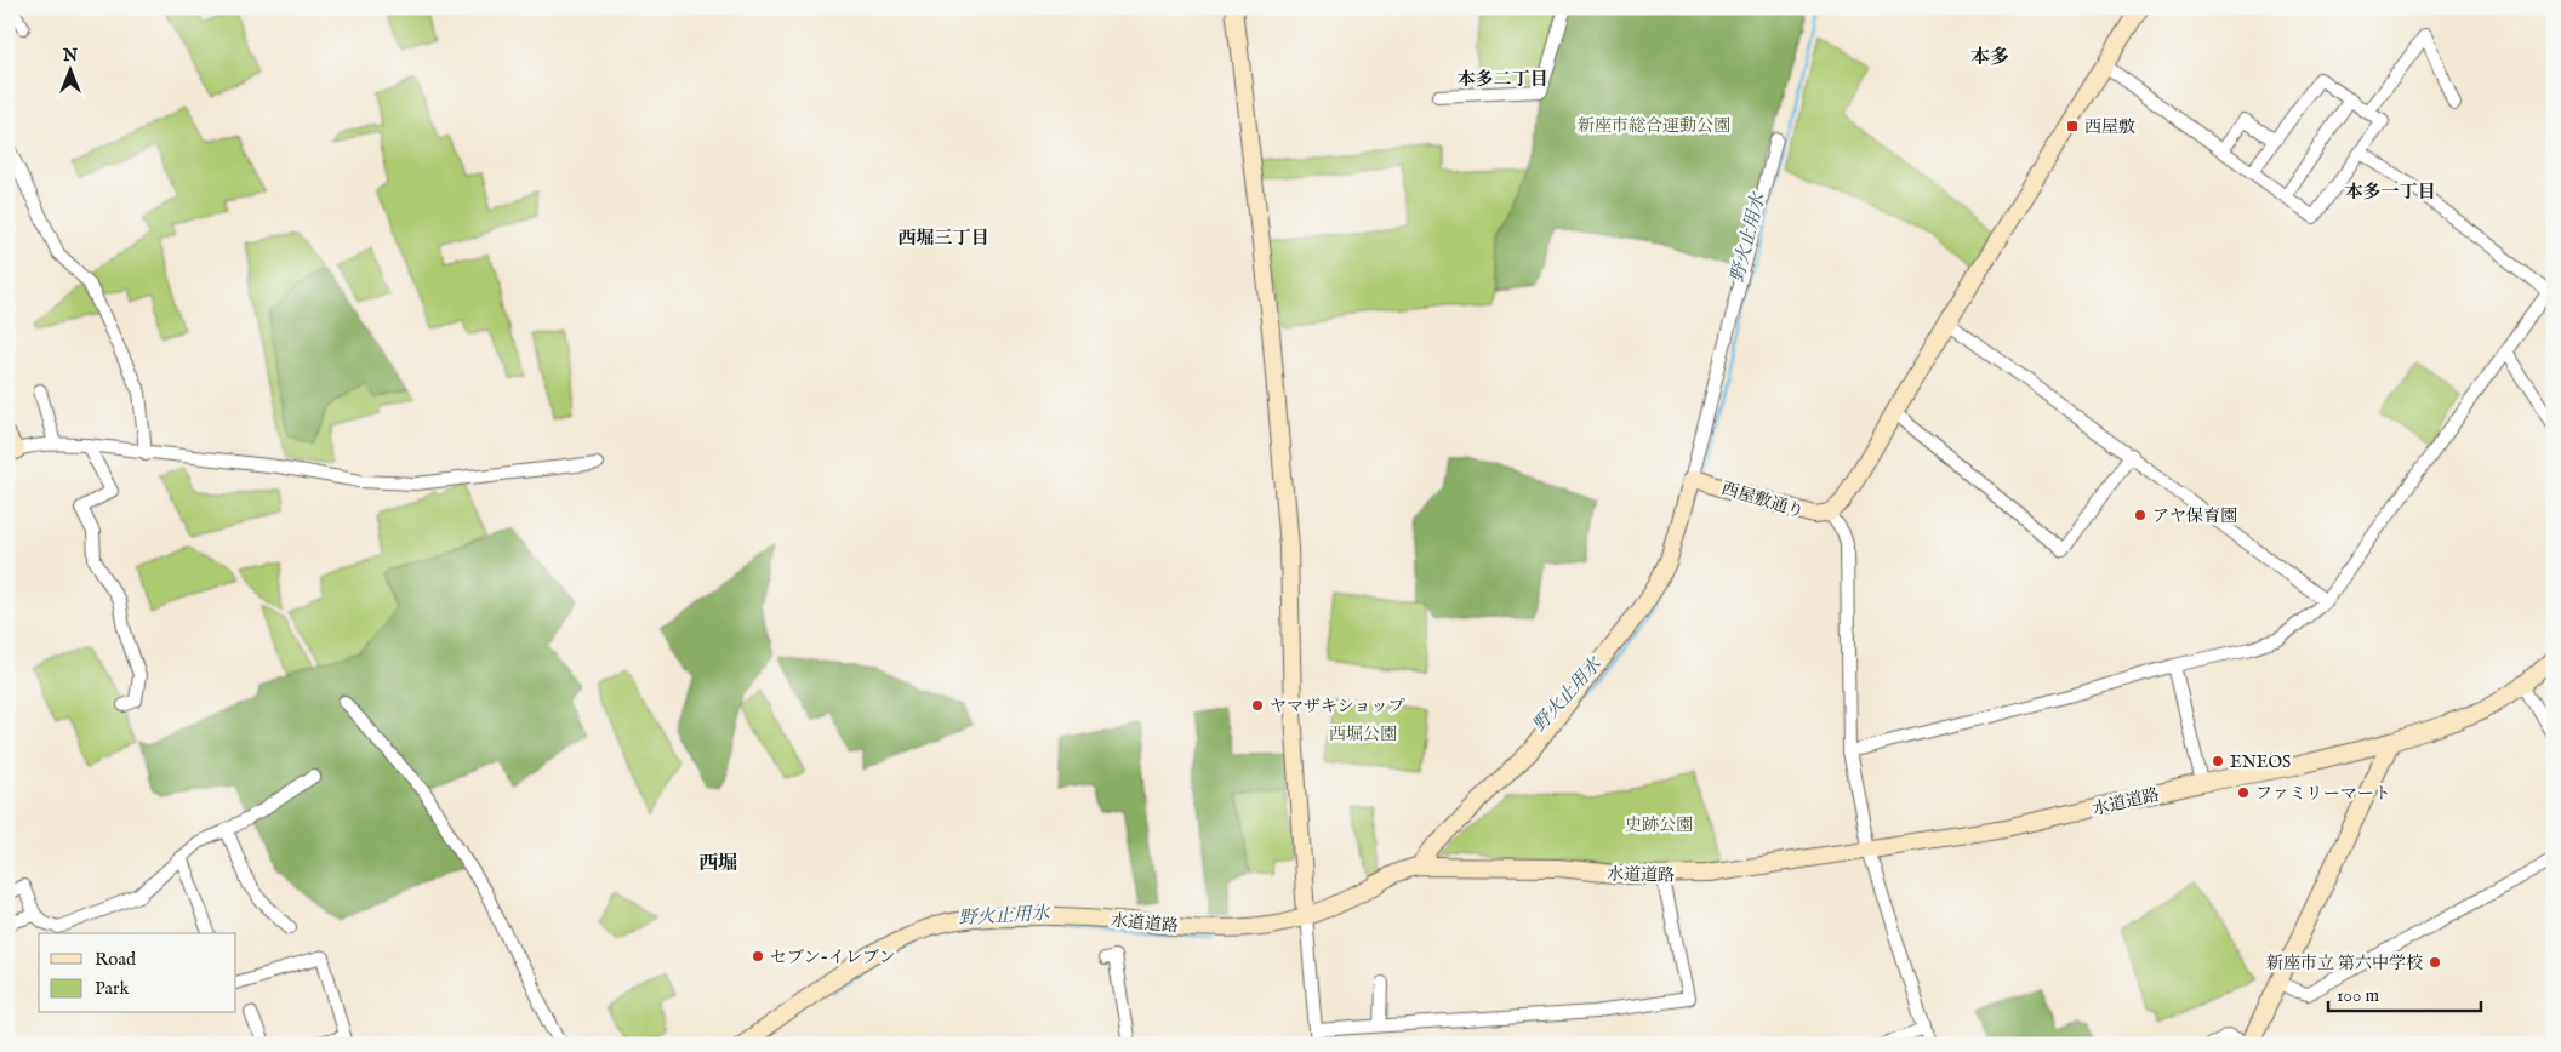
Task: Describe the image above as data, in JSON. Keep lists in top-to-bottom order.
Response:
{
  "streets": {
    "street": ["西屋敷通り", "水道道路"]
  },
  "districts": [
    "本多",
    "本多二丁目",
    "本多一丁目",
    "西堀三丁目",
    "西堀"
  ],
  "water": ["野火止用水"],
  "parks": ["新座市総合運動公園", "西堀公園", "史跡公園"],
  "places": {
    "transit": ["西屋敷"],
    "other": [
      "アヤ保育園",
      "ヤマザキショップ",
      "ENEOS",
      "ファミリーマート",
      "セブン-イレブン",
      "新座市立 第六中学校"
    ]
  },
  "legend": ["Road", "Park"],
  "scale_bar": "100 m",
  "north": "top"
}
